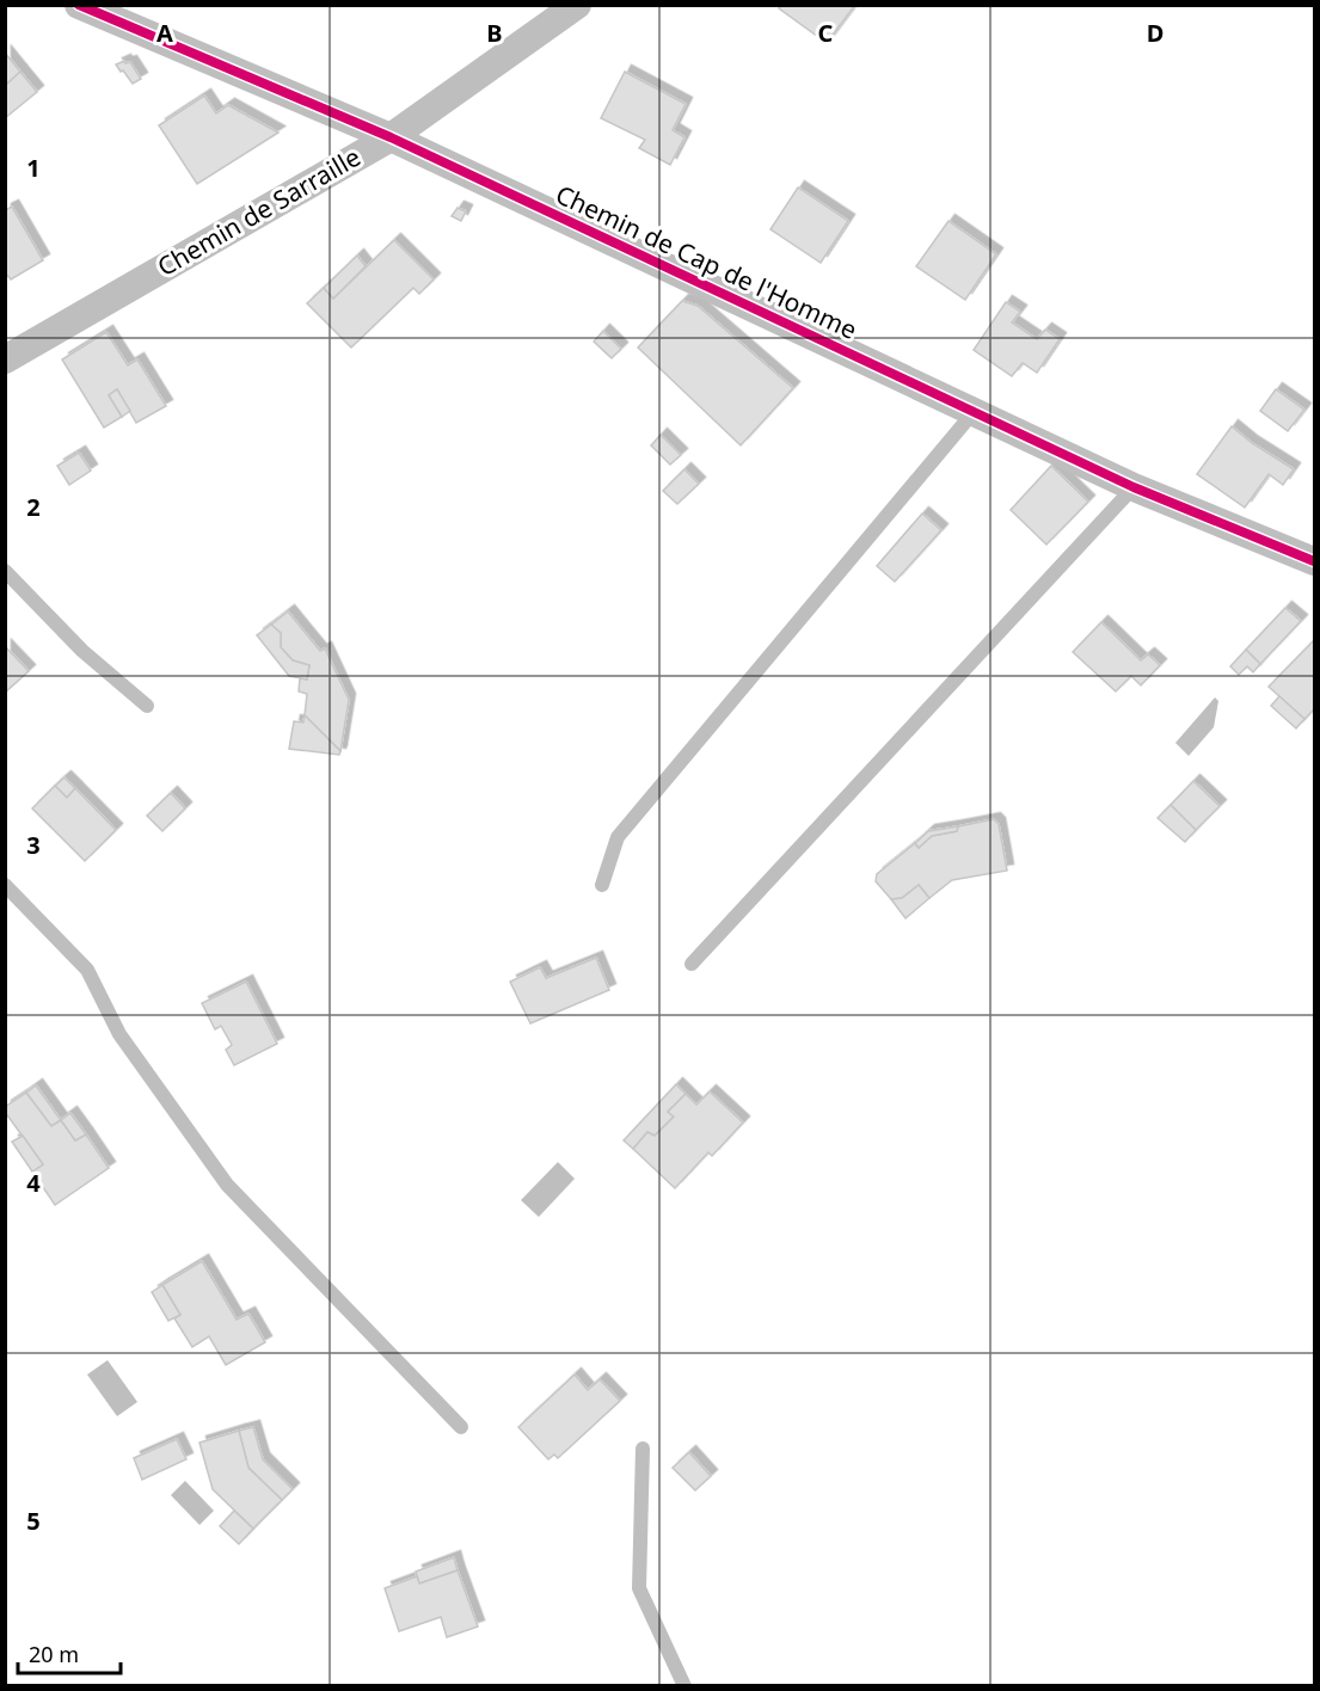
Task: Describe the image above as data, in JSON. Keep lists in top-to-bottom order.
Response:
{
  "streets": {
    "street": ["Chemin de Sarraille", "Chemin de Cap de l'Homme"]
  },
  "crossings": [
    ["Chemin de Sarraille", "Chemin de Cap de l'Homme"]
  ],
  "scale_bar": "20 m",
  "grid": {
    "columns": [
      "A",
      "B",
      "C",
      "D"
    ],
    "rows": [
      "1",
      "2",
      "3",
      "4",
      "5"
    ]
  }
}
